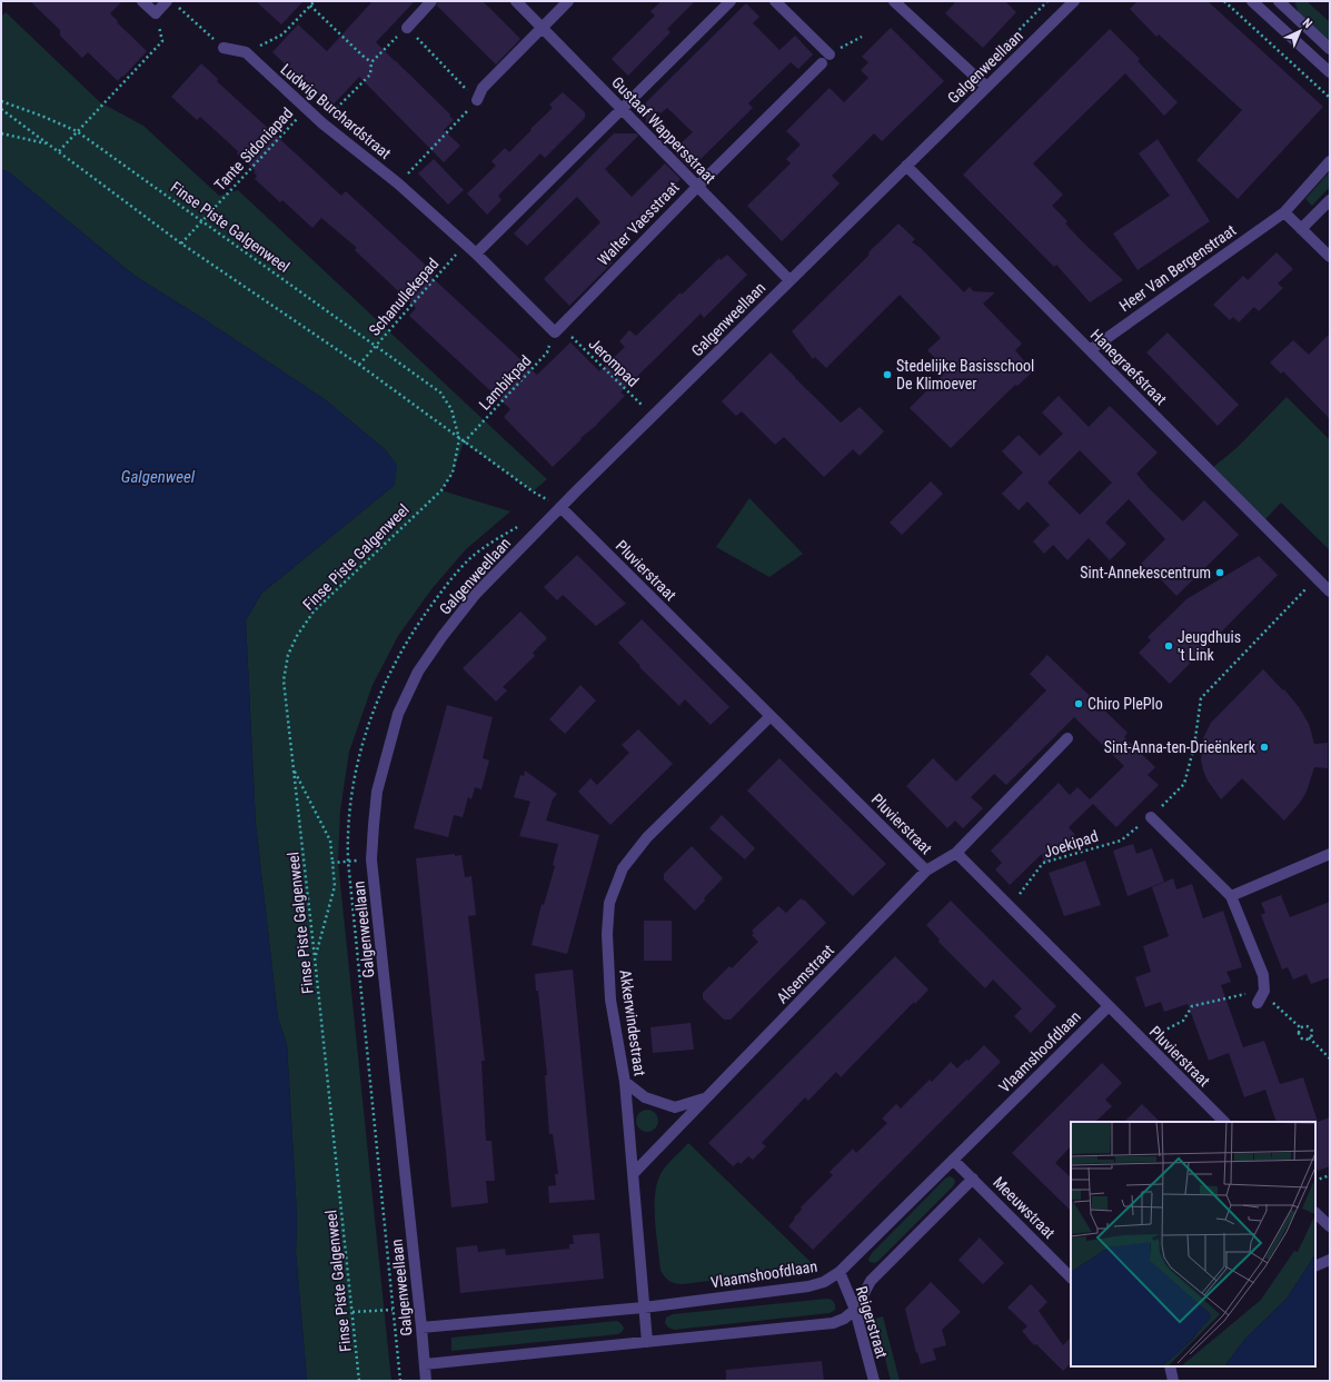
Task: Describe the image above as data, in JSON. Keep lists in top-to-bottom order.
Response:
{
  "streets": {
    "street": [
      "Galgenweellaan",
      "Ludwig Burchardstraat",
      "Gustaaf Wappersstraat",
      "Walter Vaesstraat",
      "Heer Van Bergenstraat",
      "Hanegraefstraat",
      "Pluvierstraat",
      "Alsemstraat",
      "Akkerwindestraat",
      "Vlaamshoofdlaan",
      "Meeuwstraat",
      "Reigerstraat"
    ],
    "path": [
      "Tante Sidoniapad",
      "Finse Piste Galgenweel",
      "Schanullekepad",
      "Jerompad",
      "Lambikpad",
      "Joekipad"
    ]
  },
  "crossings": [
    ["Galgenweellaan", "Gustaaf Wappersstraat"],
    ["Galgenweellaan", "Jerompad"],
    ["Galgenweellaan", "Hanegraefstraat"],
    ["Galgenweellaan", "Pluvierstraat"],
    ["Galgenweellaan", "Vlaamshoofdlaan"],
    ["Ludwig Burchardstraat", "Tante Sidoniapad"],
    ["Ludwig Burchardstraat", "Walter Vaesstraat"],
    ["Ludwig Burchardstraat", "Schanullekepad"],
    ["Ludwig Burchardstraat", "Jerompad"],
    ["Ludwig Burchardstraat", "Lambikpad"],
    ["Gustaaf Wappersstraat", "Walter Vaesstraat"],
    ["Tante Sidoniapad", "Finse Piste Galgenweel"],
    ["Walter Vaesstraat", "Jerompad"],
    ["Walter Vaesstraat", "Lambikpad"],
    ["Finse Piste Galgenweel", "Schanullekepad"],
    ["Heer Van Bergenstraat", "Hanegraefstraat"],
    ["Jerompad", "Lambikpad"],
    ["Hanegraefstraat", "Joekipad"],
    ["Pluvierstraat", "Joekipad"],
    ["Pluvierstraat", "Alsemstraat"],
    ["Pluvierstraat", "Akkerwindestraat"],
    ["Pluvierstraat", "Vlaamshoofdlaan"],
    ["Alsemstraat", "Akkerwindestraat"],
    ["Akkerwindestraat", "Vlaamshoofdlaan"],
    ["Vlaamshoofdlaan", "Meeuwstraat"],
    ["Vlaamshoofdlaan", "Reigerstraat"]
  ],
  "water": ["Galgenweel"],
  "places": [
    "Stedelijke Basisschool De Klimoever",
    "Sint-Annekescentrum",
    "Jeugdhuis 't Link",
    "Chiro PlePlo",
    "Sint-Anna-ten-Drieënkerk"
  ],
  "north": "top right"
}
